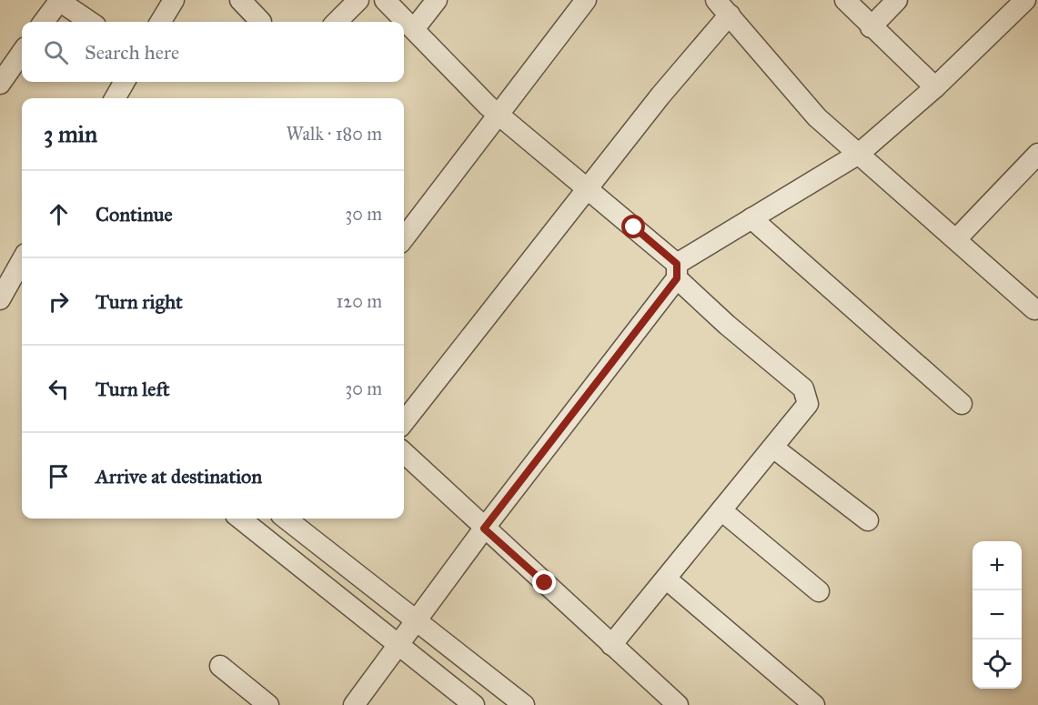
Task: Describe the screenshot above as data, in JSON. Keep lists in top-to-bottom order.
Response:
{
  "page": {
    "search": "Search here",
    "heading": ["3 min", "Walk · 180 m"],
    "list": [
      ["Continue", "30 m"],
      ["Turn right", "120 m"],
      ["Turn left", "30 m"],
      "Arrive at destination"
    ],
    "map_buttons": ["+", "−"]
  }
}
